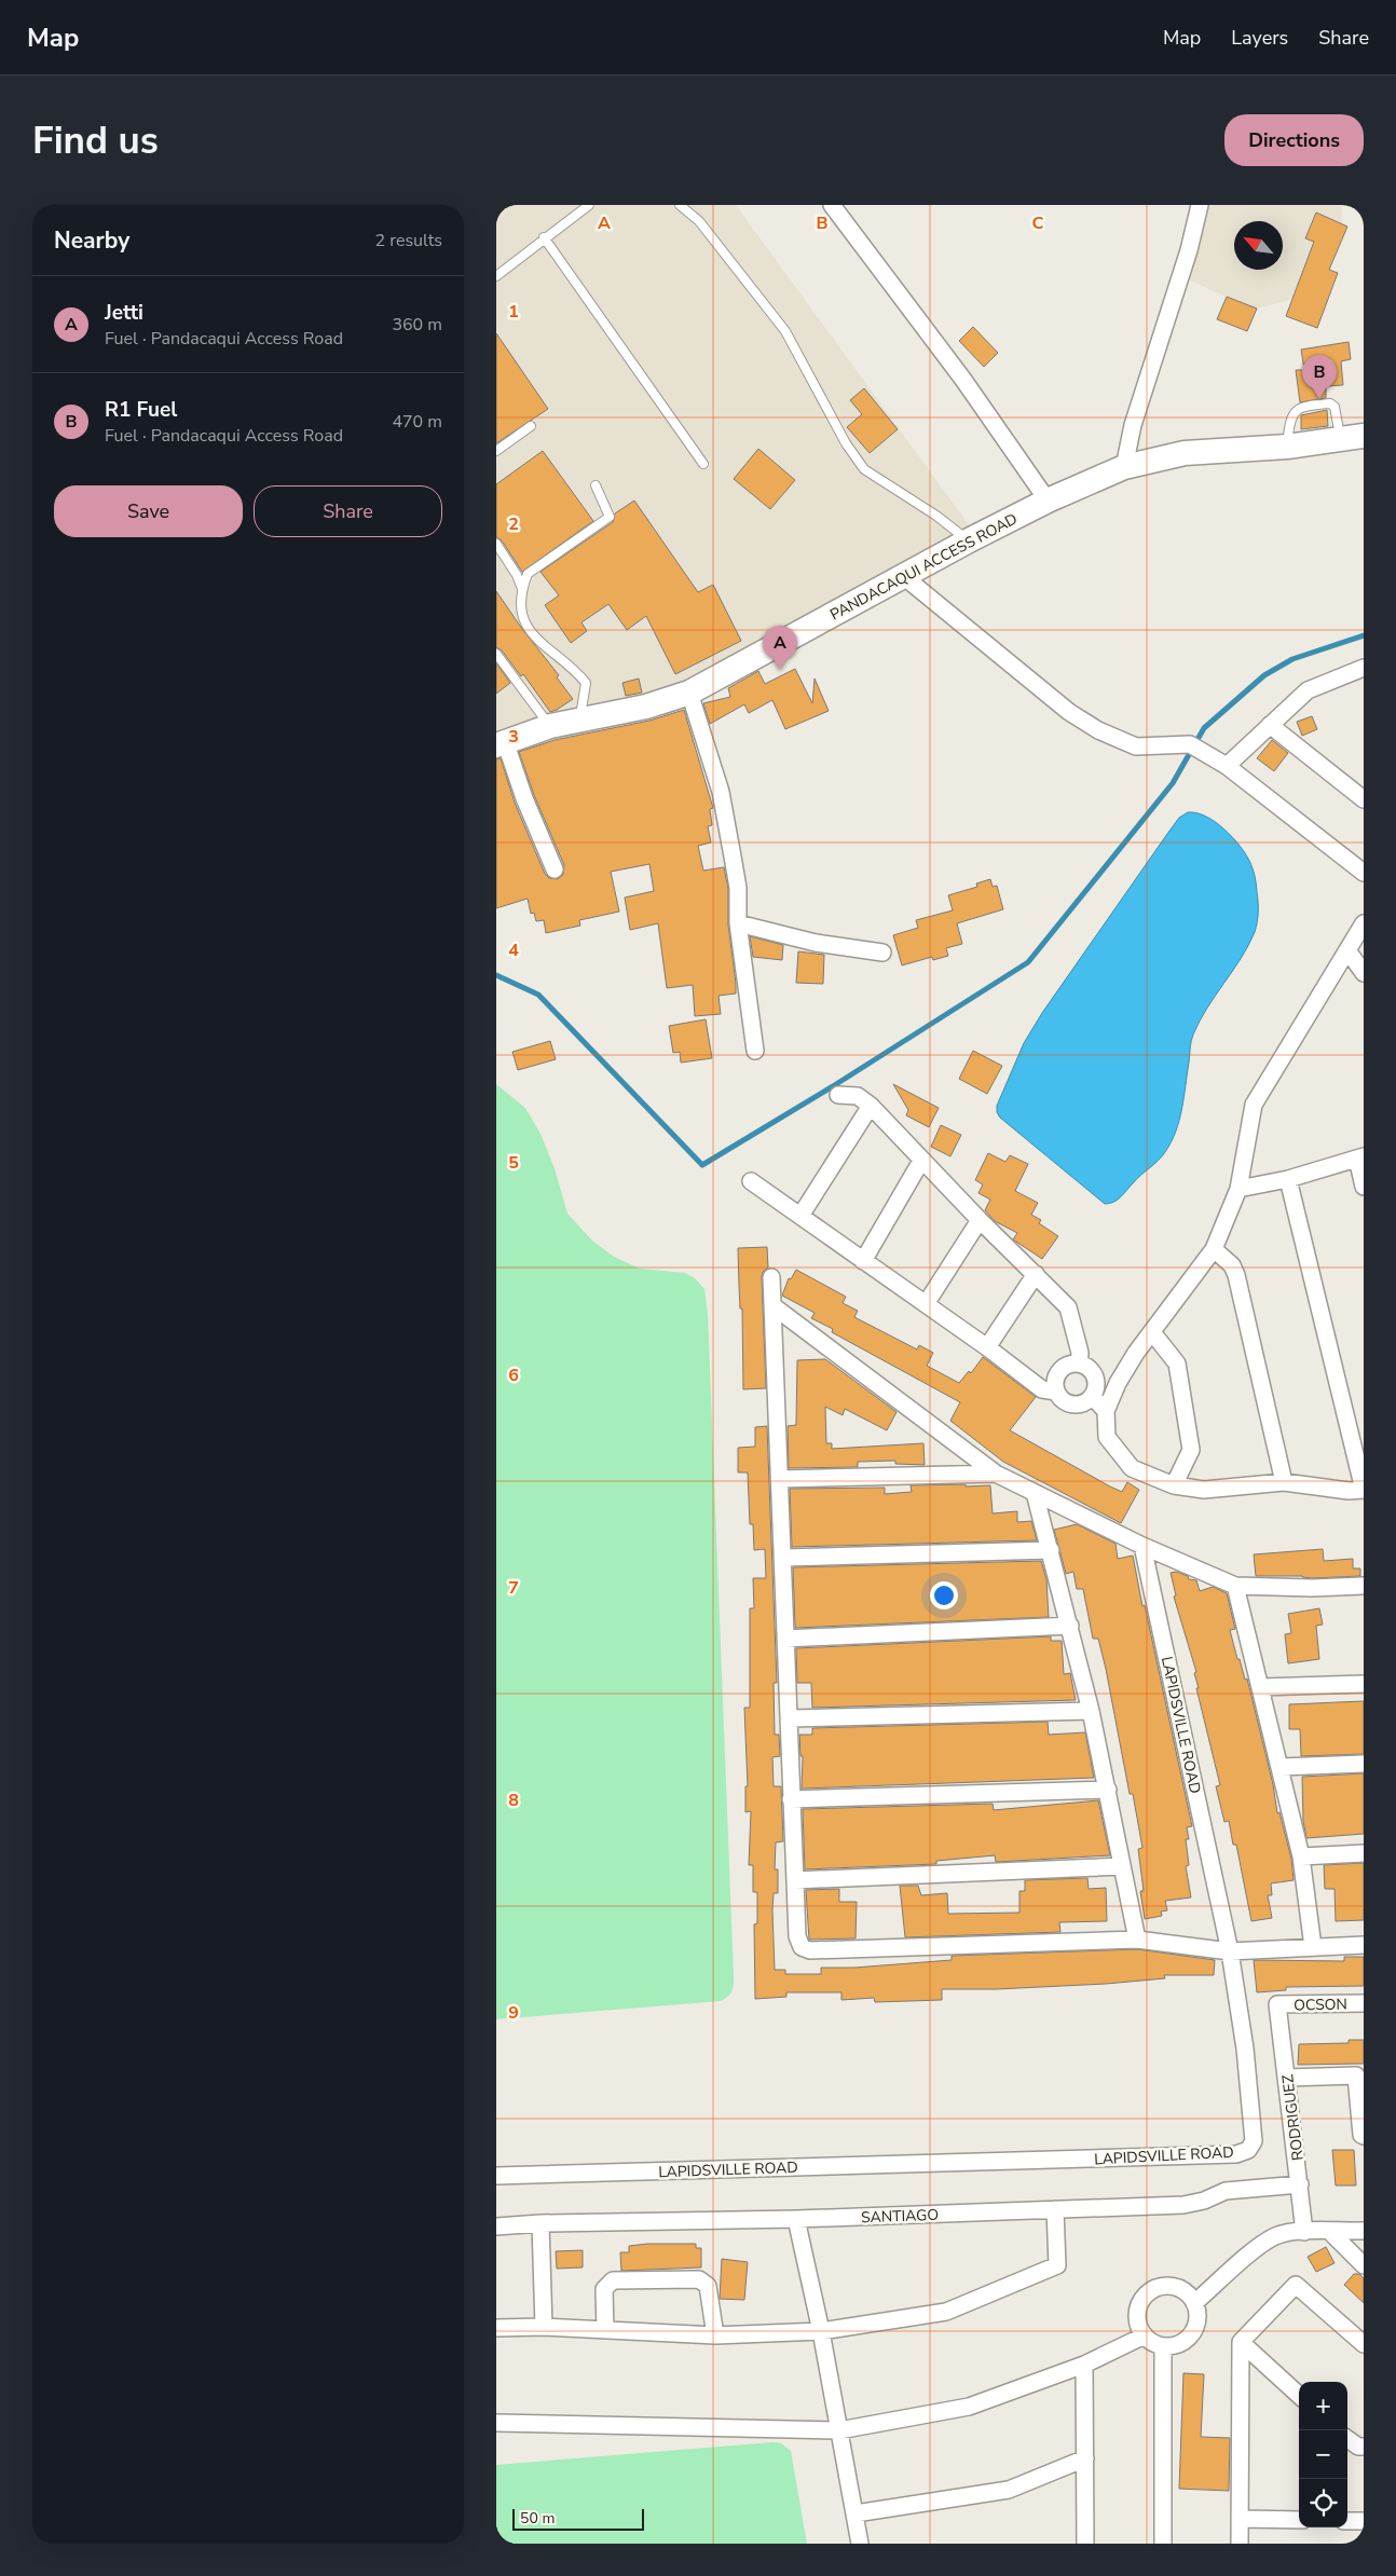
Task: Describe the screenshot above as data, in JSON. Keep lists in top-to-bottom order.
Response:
{
  "streets": {
    "street": [
      "PANDACAQUI ACCESS ROAD",
      "LAPIDSVILLE ROAD",
      "OCSON",
      "RODRIGUEZ",
      "SANTIAGO"
    ]
  },
  "crossings": [
    ["OCSON", "RODRIGUEZ"],
    ["RODRIGUEZ", "SANTIAGO"]
  ],
  "scale_bar": "50 m",
  "north": "top left",
  "page": {
    "header": "Map",
    "nav": ["Map", "Layers", "Share"],
    "buttons": [
      "Directions",
      ["Save", "Share"]
    ],
    "title": "Find us",
    "heading": ["Nearby", "2 results"],
    "list": [
      {
        "mark": "A",
        "name": "Jetti",
        "note": "Fuel · Pandacaqui Access Road",
        "value": "360 m"
      },
      {
        "mark": "B",
        "name": "R1 Fuel",
        "note": "Fuel · Pandacaqui Access Road",
        "value": "470 m"
      }
    ],
    "pins": ["B", "A"],
    "map_buttons": ["+", "−"],
    "scale": "50 m"
  },
  "grid": {
    "columns": ["A", "B", "C"],
    "rows": [
      "1",
      "2",
      "3",
      "4",
      "5",
      "6",
      "7",
      "8",
      "9"
    ]
  }
}
